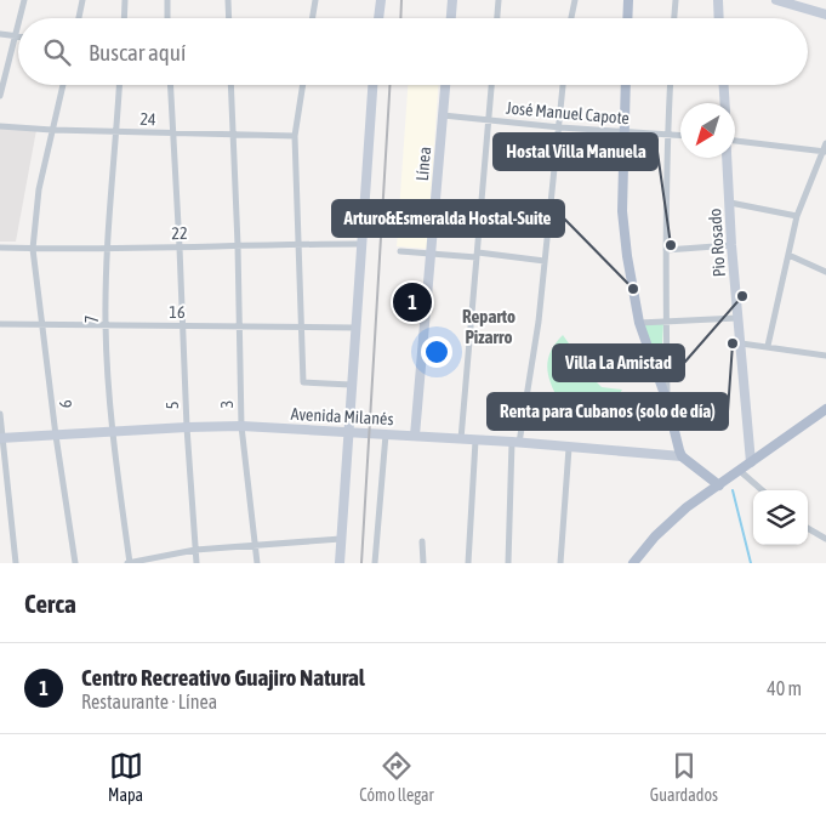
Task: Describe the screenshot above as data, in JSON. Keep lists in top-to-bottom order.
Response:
{
  "streets": {
    "street": [
      "José Manuel Capote",
      "24",
      "Línea",
      "22",
      "Pio Rosado",
      "16",
      "7",
      "9",
      "3",
      "5",
      "Avenida Milanés"
    ]
  },
  "crossings": [
    ["José Manuel Capote", "Línea"],
    ["24", "7"],
    ["24", "9"],
    ["24", "3"],
    ["24", "5"],
    ["Línea", "Avenida Milanés"],
    ["22", "7"],
    ["22", "9"],
    ["22", "3"],
    ["22", "5"],
    ["16", "7"],
    ["16", "9"],
    ["16", "3"],
    ["16", "5"],
    ["7", "Avenida Milanés"],
    ["9", "Avenida Milanés"],
    ["3", "Avenida Milanés"],
    ["5", "Avenida Milanés"]
  ],
  "districts": ["Reparto Pizarro"],
  "places": [
    "Hostal Villa Manuela",
    "Arturo&Esmeralda Hostal-Suite",
    "Villa La Amistad",
    "Renta para Cubanos (solo de día)"
  ],
  "north": "bottom left",
  "page": {
    "search": "Buscar aquí",
    "pins": "1",
    "heading": "Cerca",
    "list": [
      {
        "mark": "1",
        "name": "Centro Recreativo Guajiro Natural",
        "note": "Restaurante · Línea",
        "value": "40 m"
      }
    ],
    "nav": ["Mapa", "Cómo llegar", "Guardados"]
  }
}
